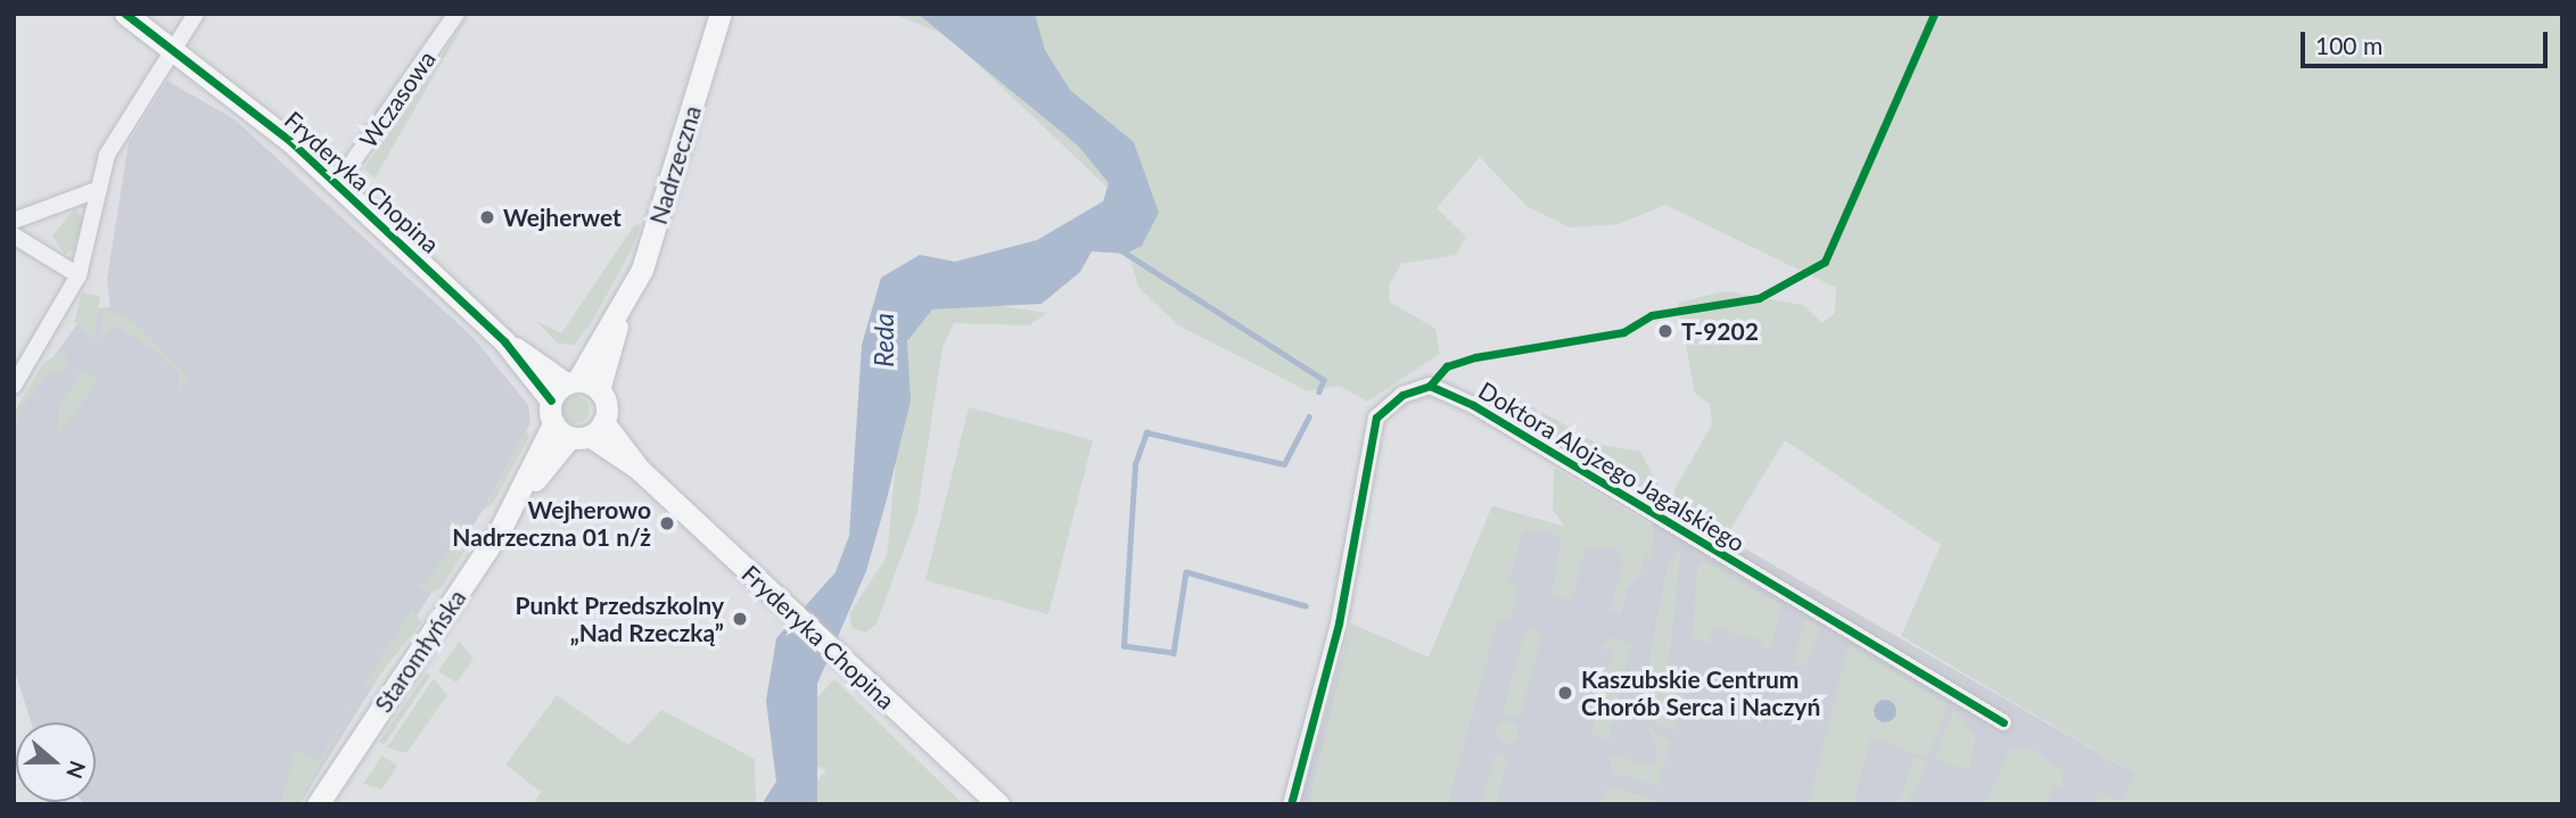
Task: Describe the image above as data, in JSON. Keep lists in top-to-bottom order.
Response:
{
  "streets": {
    "street": [
      "Wczasowa",
      "Nadrzeczna",
      "Fryderyka Chopina",
      "Doktora Alojzego Jagalskiego",
      "Staromłyńska"
    ]
  },
  "crossings": [
    ["Wczasowa", "Fryderyka Chopina"],
    ["Nadrzeczna", "Fryderyka Chopina"],
    ["Fryderyka Chopina", "Staromłyńska"]
  ],
  "water": ["Reda"],
  "places": [
    "Wejherwet",
    "T-9202",
    "Wejherowo Nadrzeczna 01 n/ż",
    "Punkt Przedszkolny „Nad Rzeczką”",
    "Kaszubskie Centrum Chorób Serca i Naczyń"
  ],
  "scale_bar": "100 m",
  "north": "right"
}
